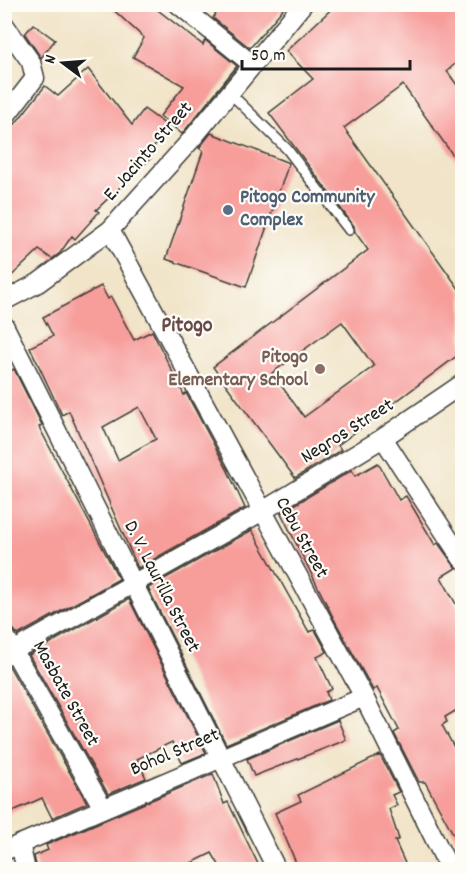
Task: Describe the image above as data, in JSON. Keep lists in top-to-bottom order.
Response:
{
  "streets": {
    "street": [
      "E. Jacinto Street",
      "Negros Street",
      "Cebu Street",
      "D. V. Laurilla Street",
      "Masbate Street",
      "Bohol Street"
    ]
  },
  "crossings": [
    ["E. Jacinto Street", "Cebu Street"],
    ["Negros Street", "Cebu Street"],
    ["Negros Street", "D. V. Laurilla Street"],
    ["Negros Street", "Masbate Street"],
    ["Cebu Street", "Bohol Street"],
    ["D. V. Laurilla Street", "Bohol Street"],
    ["Masbate Street", "Bohol Street"]
  ],
  "districts": ["Pitogo"],
  "places": ["Pitogo Community Complex", "Pitogo Elementary School"],
  "scale_bar": "50 m",
  "north": "left"
}
